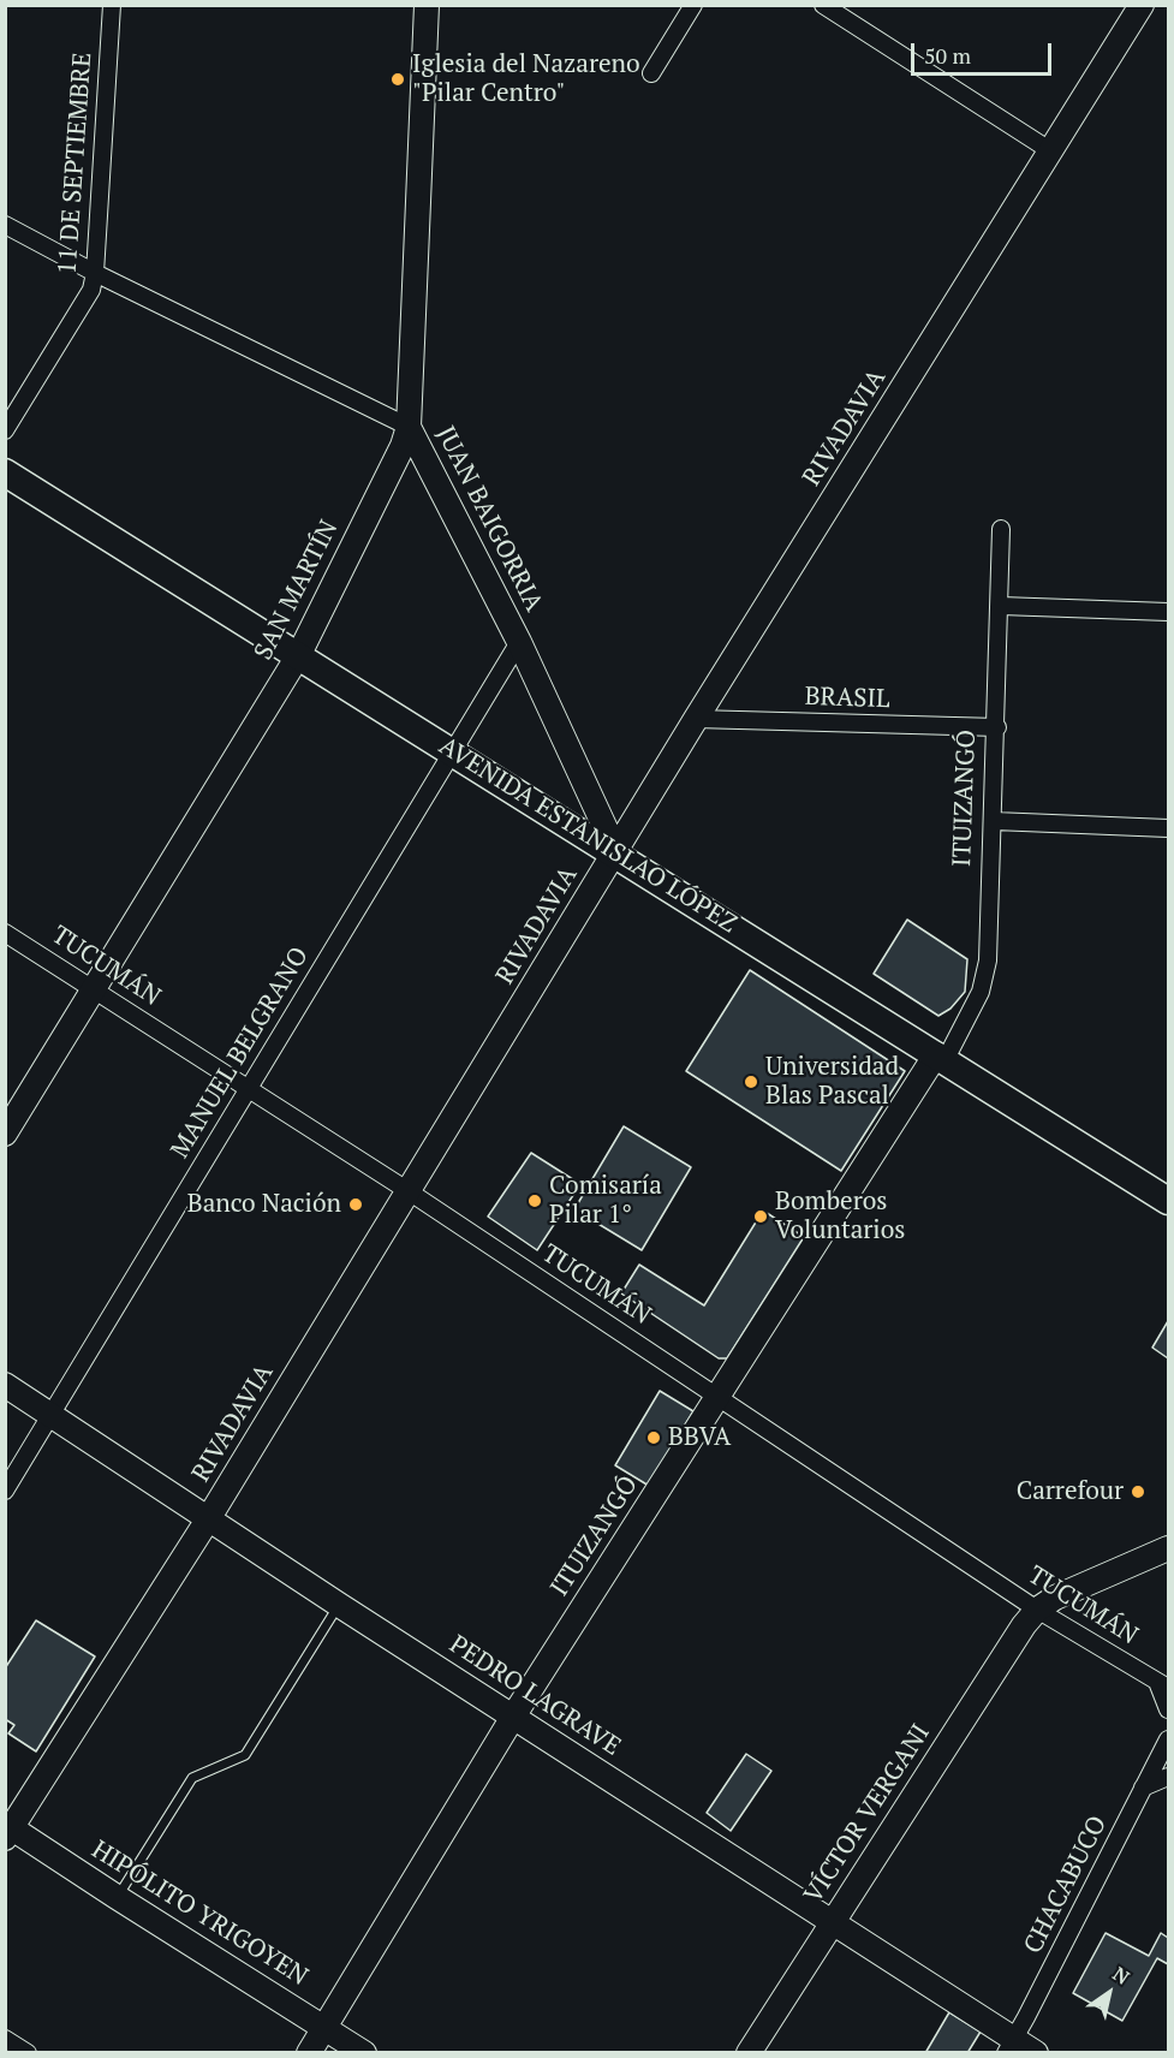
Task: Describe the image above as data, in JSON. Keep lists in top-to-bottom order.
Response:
{
  "streets": {
    "main road": ["AVENIDA ESTANISLAO LÓPEZ"],
    "street": [
      "11 DE SEPTIEMBRE",
      "RIVADAVIA",
      "JUAN BAIGORRIA",
      "SAN MARTÍN",
      "BRASIL",
      "ITUIZANGÓ",
      "TUCUMÁN",
      "MANUEL BELGRANO",
      "PEDRO LAGRAVE",
      "VÍCTOR VERGANI",
      "CHACABUCO",
      "HIPÓLITO YRIGOYEN"
    ]
  },
  "crossings": [
    ["11 DE SEPTIEMBRE", "JUAN BAIGORRIA"],
    ["RIVADAVIA", "JUAN BAIGORRIA"],
    ["RIVADAVIA", "BRASIL"],
    ["RIVADAVIA", "AVENIDA ESTANISLAO LÓPEZ"],
    ["RIVADAVIA", "TUCUMÁN"],
    ["RIVADAVIA", "PEDRO LAGRAVE"],
    ["RIVADAVIA", "HIPÓLITO YRIGOYEN"],
    ["JUAN BAIGORRIA", "SAN MARTÍN"],
    ["JUAN BAIGORRIA", "AVENIDA ESTANISLAO LÓPEZ"],
    ["JUAN BAIGORRIA", "MANUEL BELGRANO"],
    ["SAN MARTÍN", "AVENIDA ESTANISLAO LÓPEZ"],
    ["SAN MARTÍN", "TUCUMÁN"],
    ["BRASIL", "ITUIZANGÓ"],
    ["ITUIZANGÓ", "AVENIDA ESTANISLAO LÓPEZ"],
    ["ITUIZANGÓ", "TUCUMÁN"],
    ["ITUIZANGÓ", "PEDRO LAGRAVE"],
    ["ITUIZANGÓ", "HIPÓLITO YRIGOYEN"],
    ["AVENIDA ESTANISLAO LÓPEZ", "MANUEL BELGRANO"],
    ["TUCUMÁN", "MANUEL BELGRANO"],
    ["TUCUMÁN", "VÍCTOR VERGANI"],
    ["MANUEL BELGRANO", "PEDRO LAGRAVE"],
    ["PEDRO LAGRAVE", "VÍCTOR VERGANI"],
    ["PEDRO LAGRAVE", "CHACABUCO"]
  ],
  "places": [
    "Iglesia del Nazareno \"Pilar Centro\"",
    "Universidad Blas Pascal",
    "Comisaría Pilar 1°",
    "Banco Nación",
    "Bomberos Voluntarios",
    "BBVA",
    "Carrefour"
  ],
  "scale_bar": "50 m",
  "north": "top right"
}
